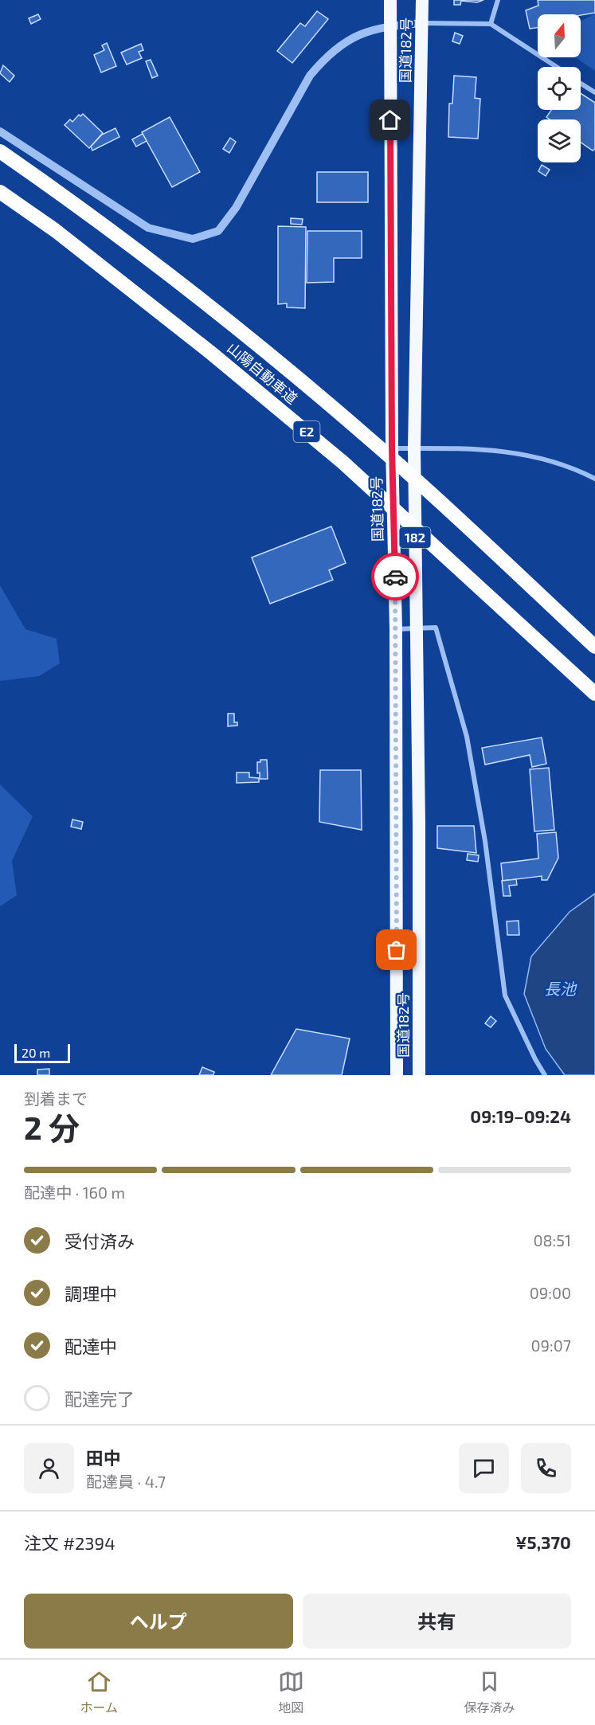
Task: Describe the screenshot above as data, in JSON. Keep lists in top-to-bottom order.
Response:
{
  "streets": {
    "highway": [
      "国道182号",
      "山陽自動車道",
      "E2",
      "182"
    ]
  },
  "water": ["長池"],
  "scale_bar": "20 m",
  "north": "top",
  "page": {
    "scale": "20 m",
    "heading": ["2 分", "到着まで", "09:19–09:24"],
    "panel": [
      "田中",
      "配達員 · 4.7",
      "注文 #2394",
      "¥5,370"
    ],
    "bar": "配達中 · 160 m",
    "list": [
      ["受付済み", "08:51"],
      ["調理中", "09:00"],
      ["配達中", "09:07"],
      "配達完了"
    ],
    "buttons": ["ヘルプ", "共有"],
    "tabs": ["ホーム", "地図", "保存済み"]
  }
}
